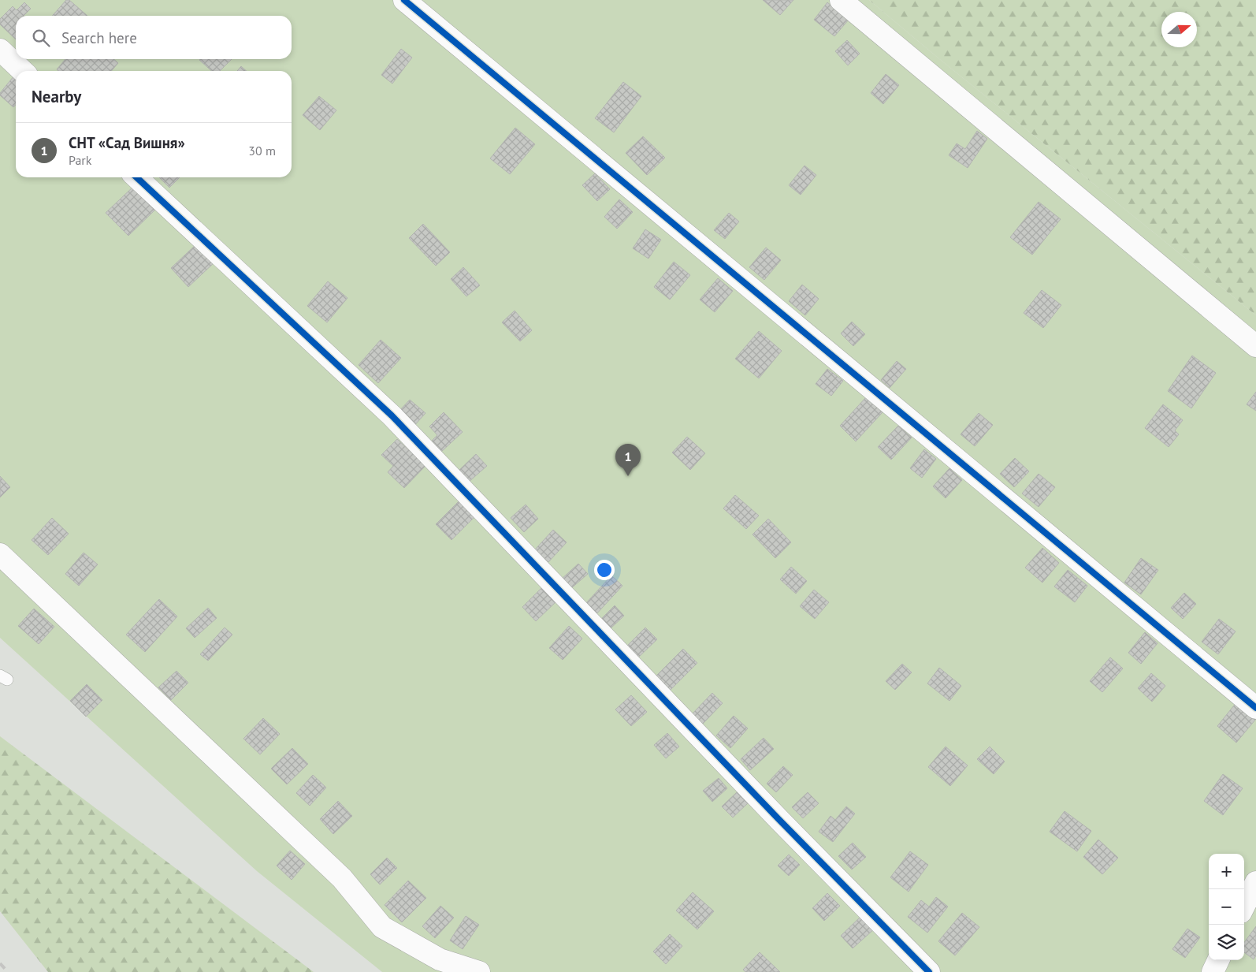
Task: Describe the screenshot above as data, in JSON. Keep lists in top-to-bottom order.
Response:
{
  "north": "right",
  "page": {
    "search": "Search here",
    "heading": "Nearby",
    "list": [
      {
        "mark": "1",
        "name": "СНТ «Сад Вишня»",
        "note": "Park",
        "value": "30 m"
      }
    ],
    "pins": "1",
    "map_buttons": ["+", "−"]
  }
}
